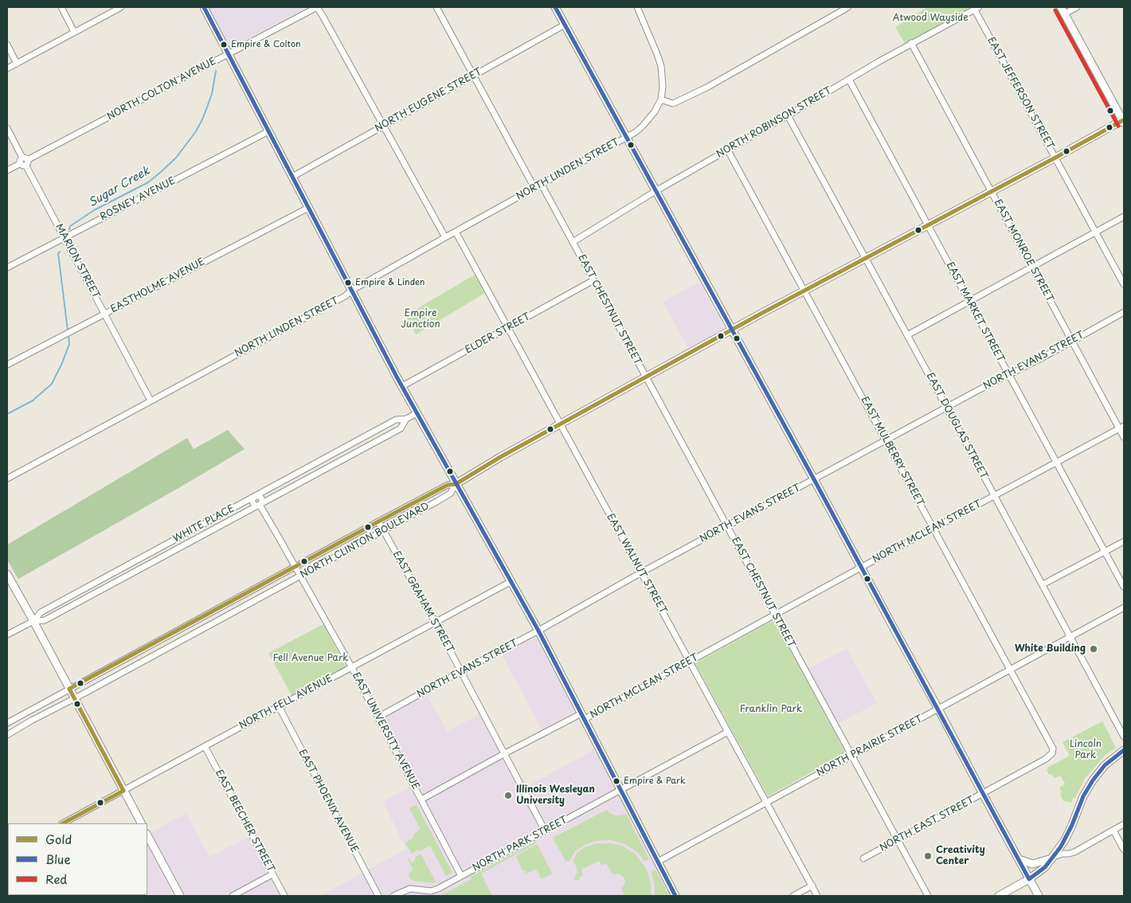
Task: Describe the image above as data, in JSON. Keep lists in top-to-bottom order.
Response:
{
  "streets": {
    "street": [
      "NORTH COLTON AVENUE",
      "EAST JEFFERSON STREET",
      "NORTH EUGENE STREET",
      "NORTH ROBINSON STREET",
      "NORTH LINDEN STREET",
      "ROSNEY AVENUE",
      "EAST MONROE STREET",
      "MARION STREET",
      "EASTHOLME AVENUE",
      "EAST CHESTNUT STREET",
      "EAST MARKET STREET",
      "ELDER STREET",
      "NORTH EVANS STREET",
      "EAST DOUGLAS STREET",
      "EAST MULBERRY STREET",
      "WHITE PLACE",
      "NORTH MCLEAN STREET",
      "NORTH CLINTON BOULEVARD",
      "EAST WALNUT STREET",
      "EAST GRAHAM STREET",
      "NORTH FELL AVENUE",
      "EAST UNIVERSITY AVENUE",
      "NORTH PRAIRIE STREET",
      "EAST PHOENIX AVENUE",
      "EAST BEECHER STREET",
      "NORTH EAST STREET",
      "NORTH PARK STREET"
    ]
  },
  "crossings": [
    ["NORTH COLTON AVENUE", "MARION STREET"],
    ["EAST JEFFERSON STREET", "NORTH ROBINSON STREET"],
    ["NORTH ROBINSON STREET", "EAST MONROE STREET"],
    ["NORTH ROBINSON STREET", "EAST CHESTNUT STREET"],
    ["NORTH ROBINSON STREET", "EAST MARKET STREET"],
    ["NORTH ROBINSON STREET", "EAST DOUGLAS STREET"],
    ["NORTH ROBINSON STREET", "EAST MULBERRY STREET"],
    ["NORTH LINDEN STREET", "MARION STREET"],
    ["NORTH LINDEN STREET", "EAST CHESTNUT STREET"],
    ["NORTH LINDEN STREET", "EAST WALNUT STREET"],
    ["ROSNEY AVENUE", "MARION STREET"],
    ["EAST MONROE STREET", "NORTH EVANS STREET"],
    ["EAST MONROE STREET", "NORTH MCLEAN STREET"],
    ["MARION STREET", "EASTHOLME AVENUE"],
    ["EAST CHESTNUT STREET", "ELDER STREET"],
    ["EAST CHESTNUT STREET", "NORTH EVANS STREET"],
    ["EAST CHESTNUT STREET", "NORTH MCLEAN STREET"],
    ["EAST CHESTNUT STREET", "NORTH PRAIRIE STREET"],
    ["EAST CHESTNUT STREET", "NORTH EAST STREET"],
    ["EAST MARKET STREET", "NORTH EVANS STREET"],
    ["EAST MARKET STREET", "NORTH MCLEAN STREET"],
    ["ELDER STREET", "EAST WALNUT STREET"],
    ["NORTH EVANS STREET", "EAST DOUGLAS STREET"],
    ["NORTH EVANS STREET", "EAST MULBERRY STREET"],
    ["NORTH EVANS STREET", "EAST WALNUT STREET"],
    ["NORTH EVANS STREET", "EAST GRAHAM STREET"],
    ["NORTH EVANS STREET", "EAST UNIVERSITY AVENUE"],
    ["EAST DOUGLAS STREET", "NORTH MCLEAN STREET"],
    ["EAST DOUGLAS STREET", "NORTH PRAIRIE STREET"],
    ["EAST MULBERRY STREET", "NORTH MCLEAN STREET"],
    ["EAST MULBERRY STREET", "NORTH PRAIRIE STREET"],
    ["EAST MULBERRY STREET", "NORTH EAST STREET"],
    ["WHITE PLACE", "EAST UNIVERSITY AVENUE"],
    ["NORTH MCLEAN STREET", "EAST WALNUT STREET"],
    ["NORTH MCLEAN STREET", "EAST GRAHAM STREET"],
    ["NORTH MCLEAN STREET", "EAST UNIVERSITY AVENUE"],
    ["NORTH CLINTON BOULEVARD", "EAST GRAHAM STREET"],
    ["NORTH CLINTON BOULEVARD", "EAST UNIVERSITY AVENUE"],
    ["EAST WALNUT STREET", "NORTH PRAIRIE STREET"],
    ["EAST WALNUT STREET", "NORTH PARK STREET"],
    ["EAST GRAHAM STREET", "NORTH FELL AVENUE"],
    ["EAST GRAHAM STREET", "NORTH PARK STREET"],
    ["NORTH FELL AVENUE", "EAST UNIVERSITY AVENUE"],
    ["NORTH FELL AVENUE", "EAST PHOENIX AVENUE"],
    ["NORTH FELL AVENUE", "EAST BEECHER STREET"],
    ["EAST UNIVERSITY AVENUE", "NORTH PARK STREET"]
  ],
  "water": ["Sugar Creek"],
  "parks": [
    "Atwood Wayside",
    "Empire Junction",
    "Fell Avenue Park",
    "Franklin Park",
    "Lincoln Park"
  ],
  "places": [
    "Empire & Colton",
    "Empire & Linden",
    "White Building",
    "Empire & Park",
    "Illinois Wesleyan University",
    "Creativity Center"
  ],
  "lines": ["transit line Blue", "transit line Red", "transit line Gold"],
  "legend": ["Gold", "Blue", "Red"]
}
